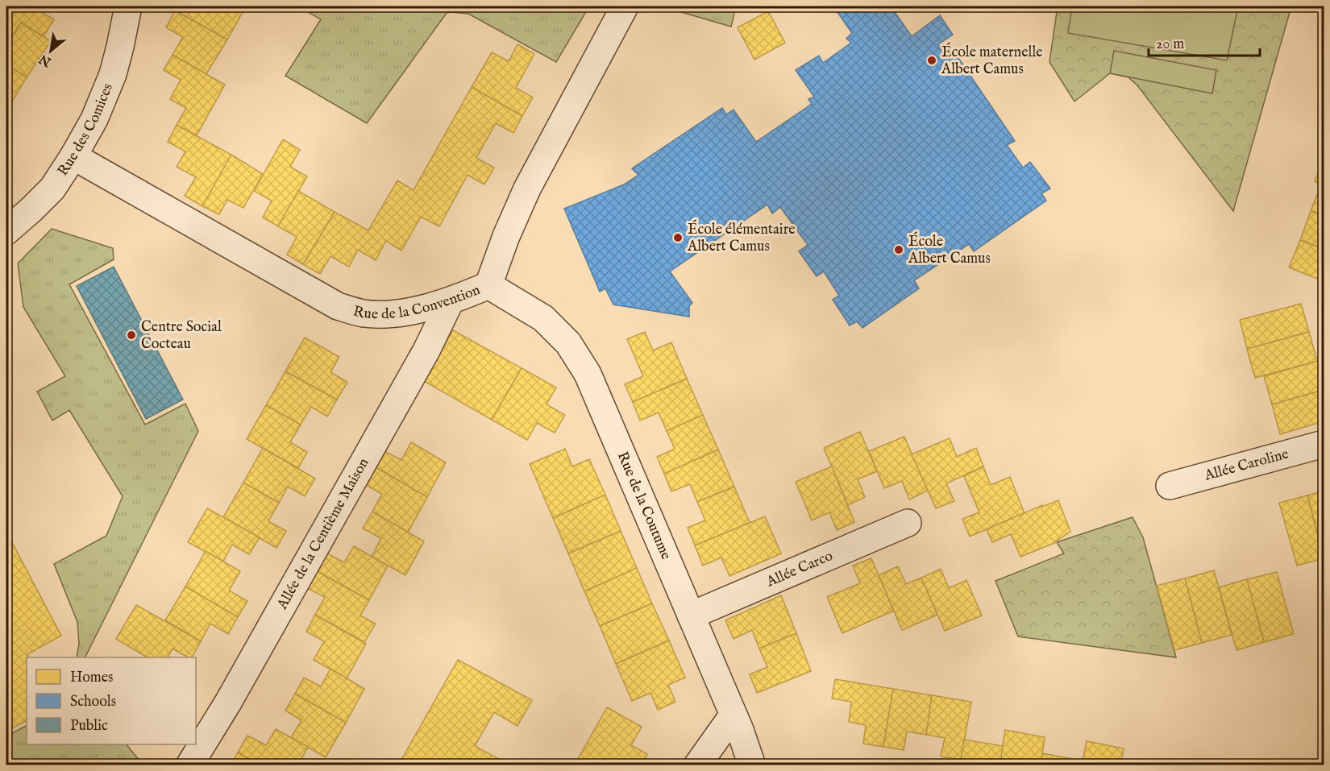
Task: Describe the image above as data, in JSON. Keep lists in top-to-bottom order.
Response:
{
  "streets": {
    "street": [
      "Rue des Comices",
      "Rue de la Convention",
      "Allée Caroline",
      "Rue de la Coutume",
      "Allée de la Centième Maison",
      "Allée Carco"
    ]
  },
  "crossings": [
    ["Rue des Comices", "Rue de la Convention"],
    ["Rue de la Convention", "Rue de la Coutume"],
    ["Rue de la Convention", "Allée de la Centième Maison"],
    ["Rue de la Coutume", "Allée Carco"]
  ],
  "places": [
    "École maternelle Albert Camus",
    "École élémentaire Albert Camus",
    "École Albert Camus",
    "Centre Social Cocteau"
  ],
  "legend": ["Homes", "Schools", "Public"],
  "scale_bar": "20 m",
  "north": "bottom left"
}
